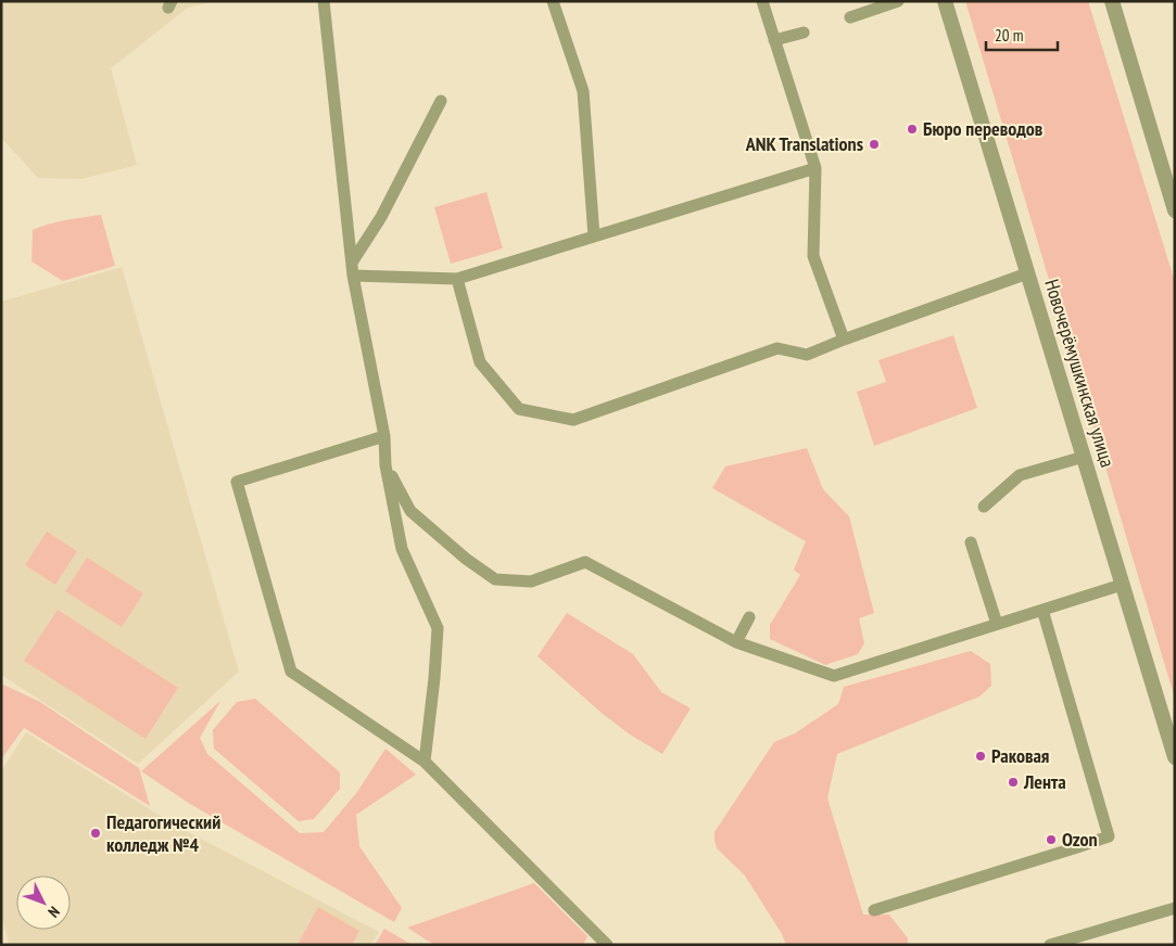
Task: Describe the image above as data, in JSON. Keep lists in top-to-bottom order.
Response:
{
  "streets": {
    "street": ["Новочерёмушкинская улица"]
  },
  "places": [
    "Бюро переводов",
    "ANK Translations",
    "Раковая",
    "Лента",
    "Педагогический колледж №4",
    "Ozon"
  ],
  "scale_bar": "20 m",
  "north": "bottom right"
}
